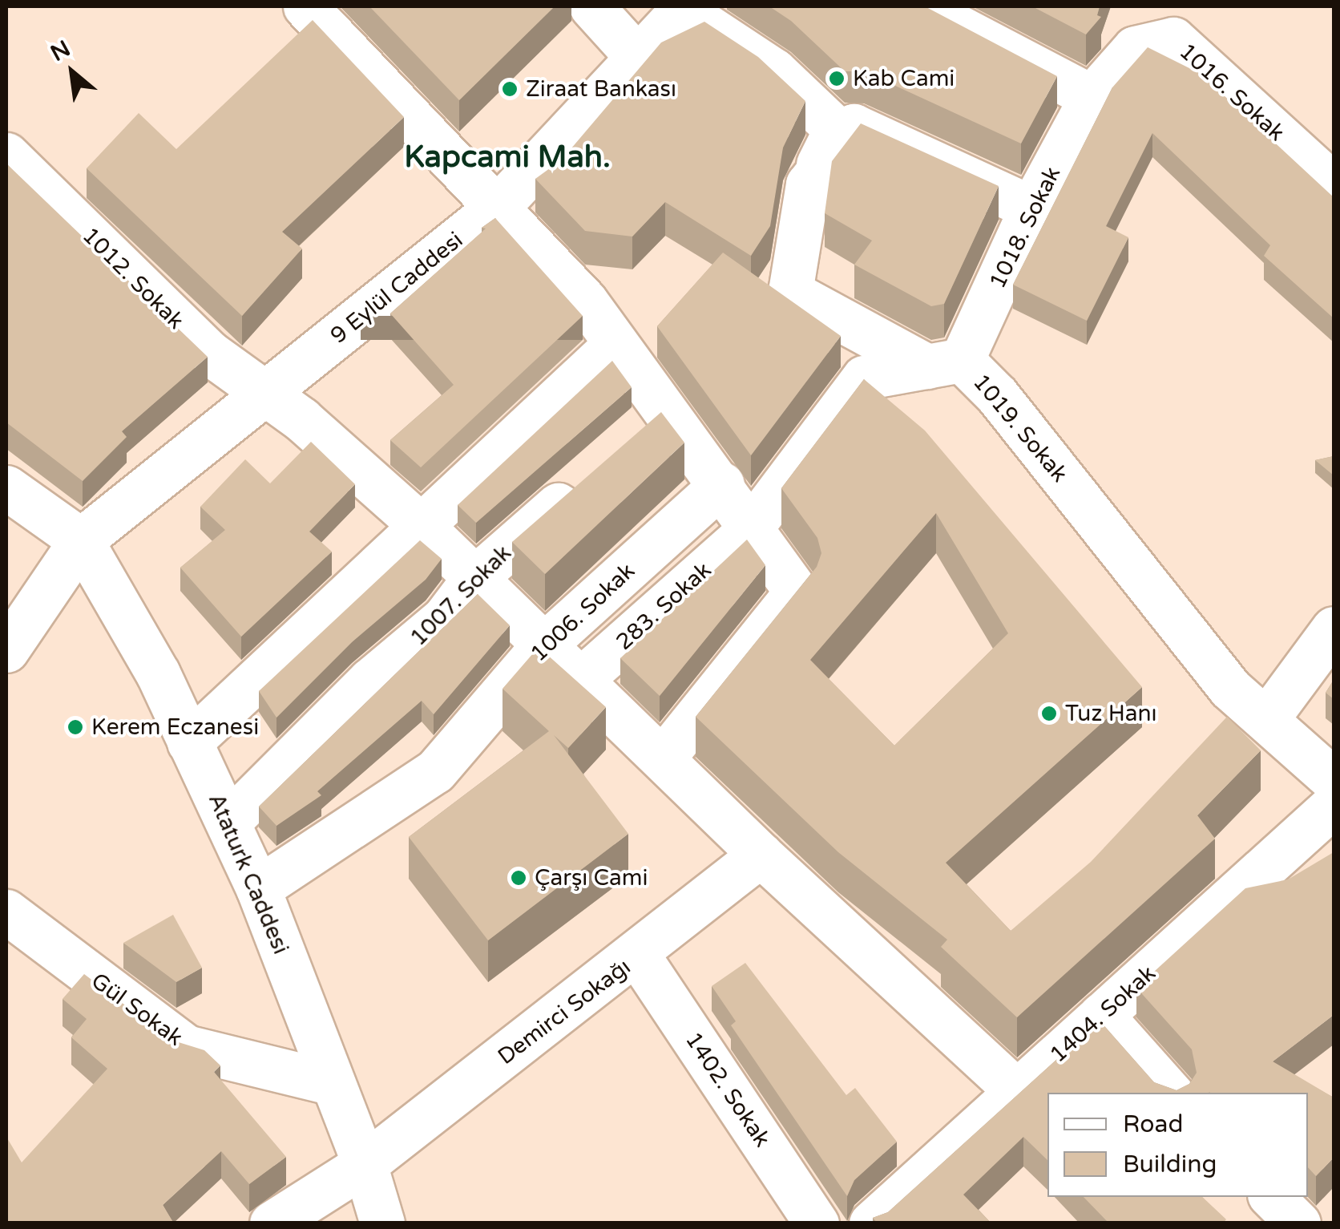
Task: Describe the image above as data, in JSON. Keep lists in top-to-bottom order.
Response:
{
  "streets": {
    "street": [
      "1016. Sokak",
      "1018. Sokak",
      "1012. Sokak",
      "9 Eylül Caddesi",
      "1019. Sokak",
      "1007. Sokak",
      "283. Sokak",
      "1006. Sokak",
      "Ataturk Caddesi",
      "Gül Sokak",
      "Demirci Sokağı",
      "1404. Sokak",
      "1402. Sokak"
    ]
  },
  "crossings": [
    ["1016. Sokak", "1018. Sokak"],
    ["1018. Sokak", "1019. Sokak"],
    ["1012. Sokak", "9 Eylül Caddesi"],
    ["1012. Sokak", "1007. Sokak"],
    ["1012. Sokak", "283. Sokak"],
    ["1012. Sokak", "1006. Sokak"],
    ["1012. Sokak", "Demirci Sokağı"],
    ["1012. Sokak", "1404. Sokak"],
    ["9 Eylül Caddesi", "Ataturk Caddesi"],
    ["1007. Sokak", "Ataturk Caddesi"],
    ["1006. Sokak", "Ataturk Caddesi"],
    ["Ataturk Caddesi", "Gül Sokak"],
    ["Ataturk Caddesi", "Demirci Sokağı"],
    ["Demirci Sokağı", "1402. Sokak"]
  ],
  "districts": ["Kapcami Mah."],
  "places": [
    "Kab Cami",
    "Ziraat Bankası",
    "Tuz Hanı",
    "Kerem Eczanesi",
    "Çarşı Cami"
  ],
  "legend": ["Road", "Building"],
  "north": "top left"
}
